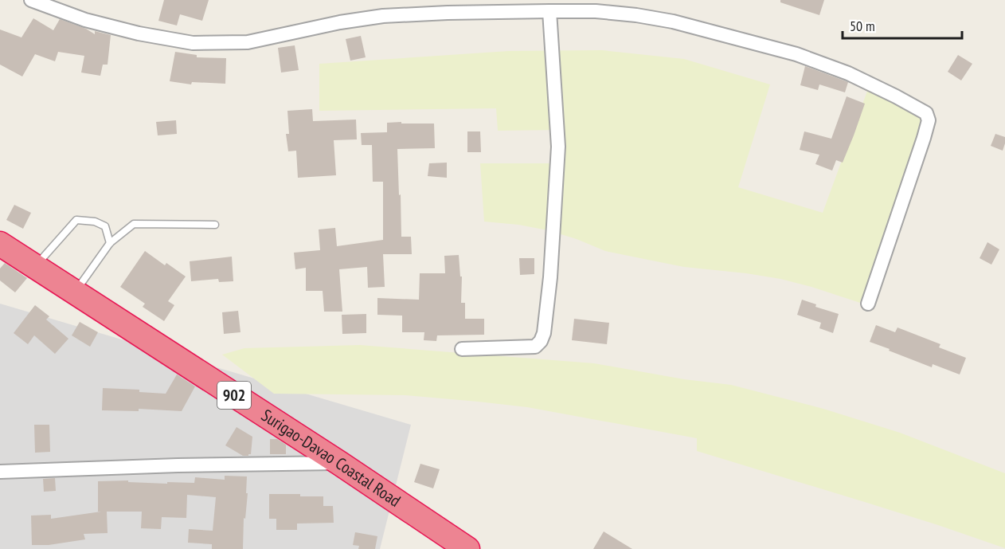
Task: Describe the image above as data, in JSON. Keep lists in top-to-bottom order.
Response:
{
  "streets": {
    "highway": ["902", "Surigao-Davao Coastal Road"]
  },
  "scale_bar": "50 m"
}
